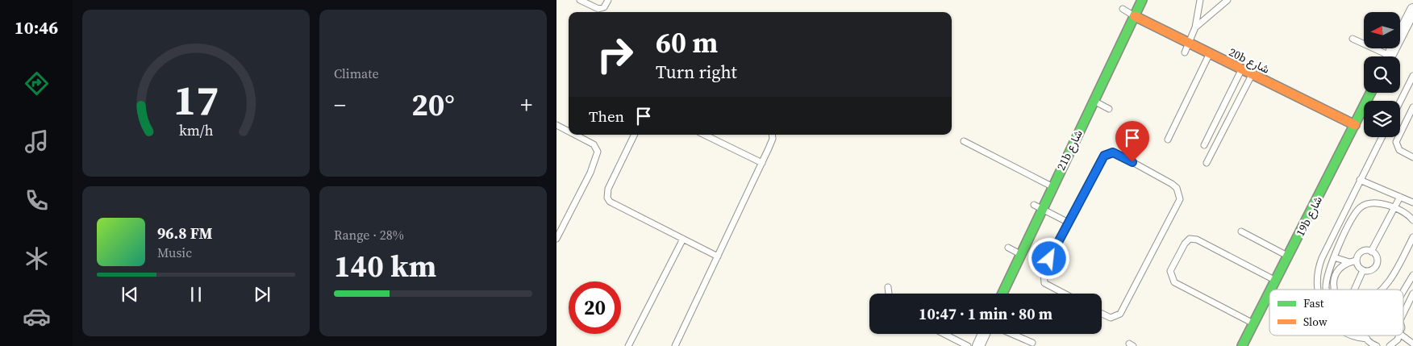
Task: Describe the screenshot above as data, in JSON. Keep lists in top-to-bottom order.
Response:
{
  "streets": {
    "street": ["20b شارع", "21b شارع", "19b شارع"]
  },
  "crossings": [
    ["20b شارع", "21b شارع"],
    ["20b شارع", "19b شارع"]
  ],
  "legend": ["Fast", "Slow"],
  "north": "left",
  "page": {
    "tabs": "10:46",
    "tile": [
      "Climate",
      ["Range · 28%", "140 km"]
    ],
    "turn": ["60 m", "Turn right"],
    "heat": ["−", "20°", "+"],
    "then": "Then",
    "song": ["96.8 FM", "Music"],
    "limit": "20",
    "trip": "10:47 · 1 min · 80 m",
    "gauge": ["17", "km/h"]
  }
}
